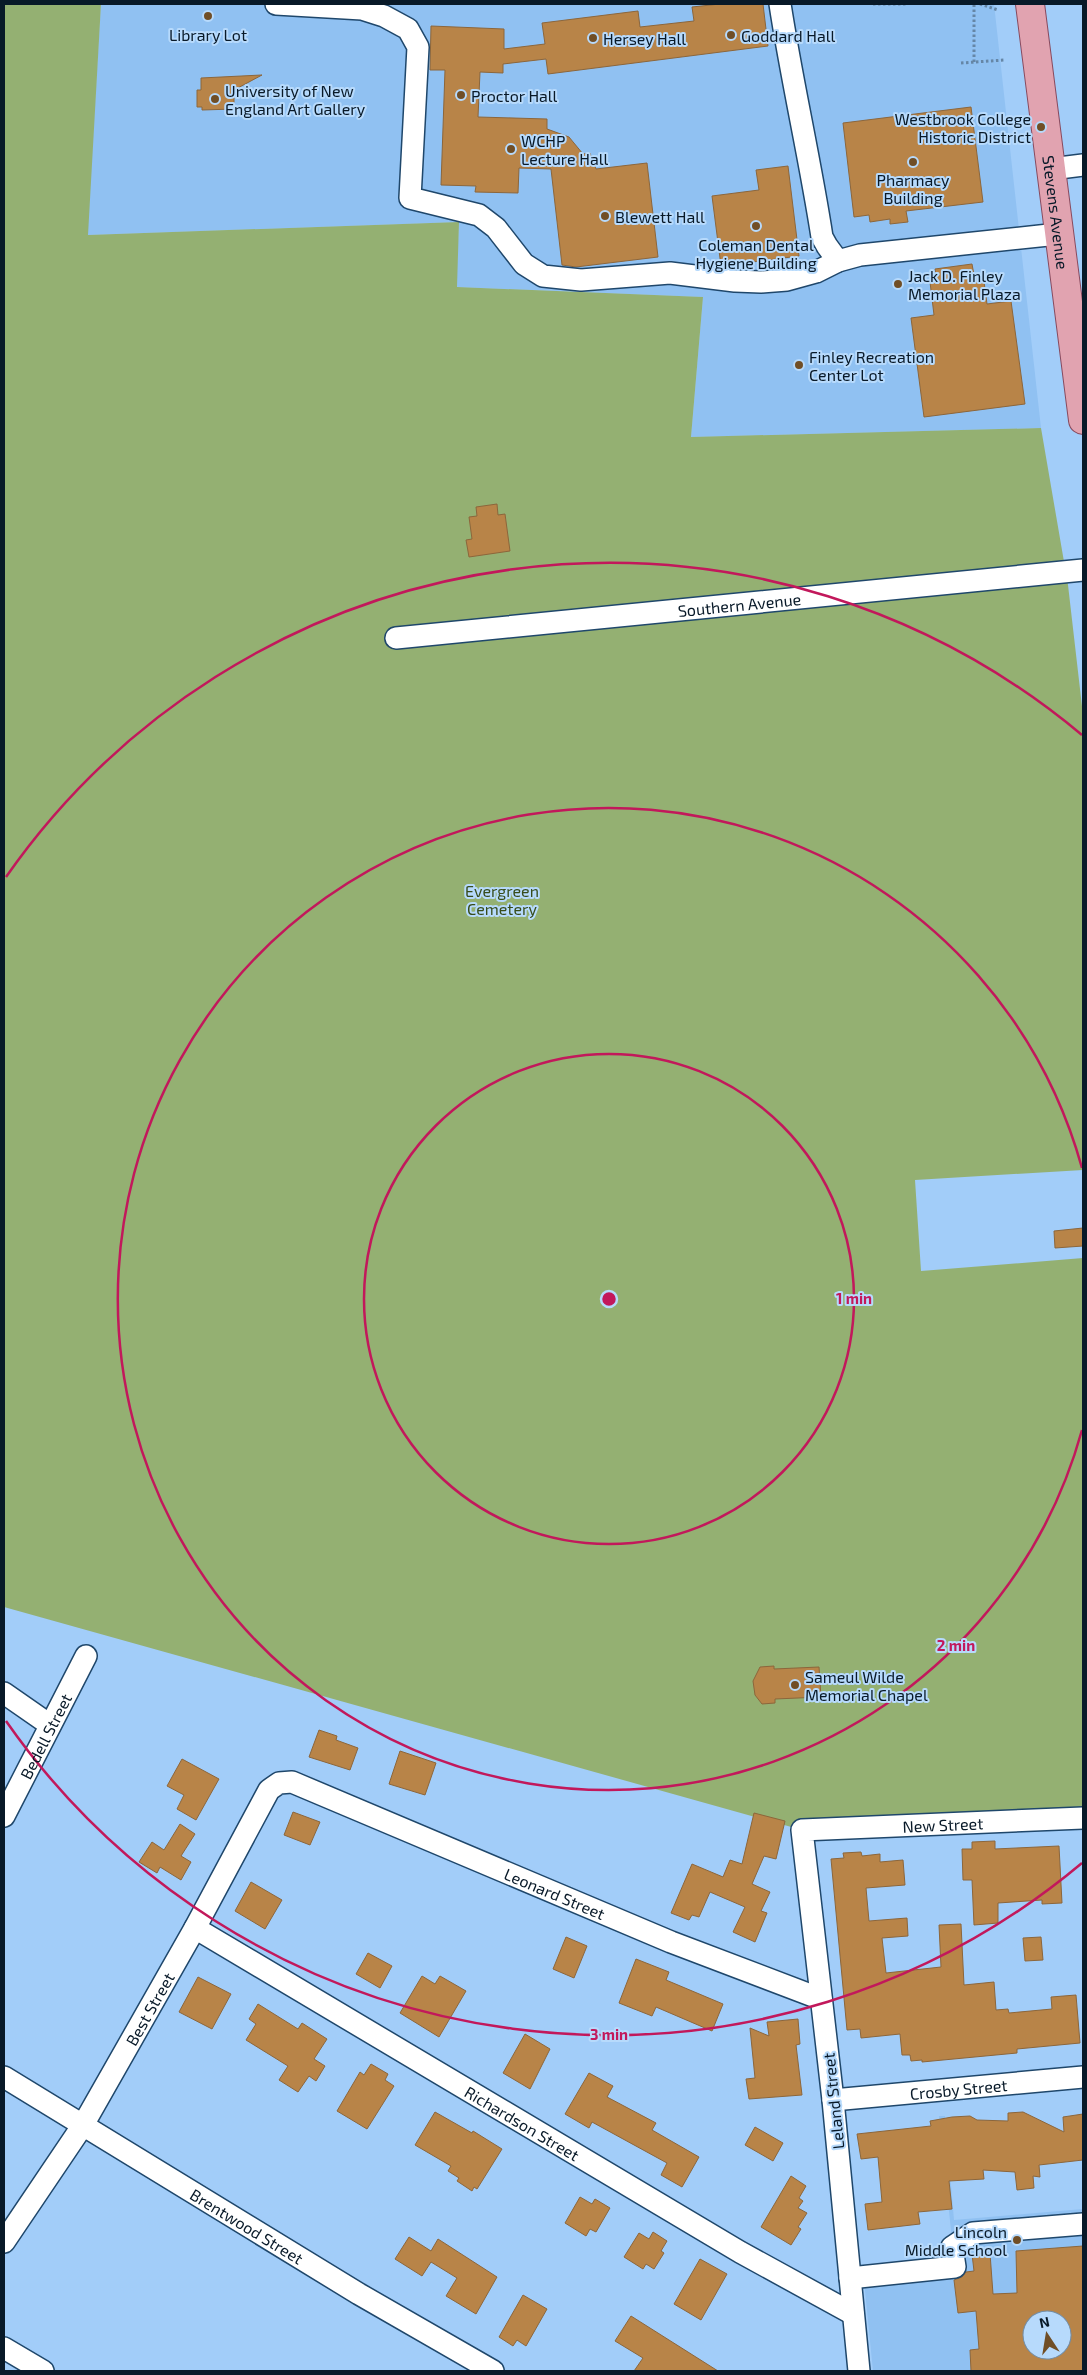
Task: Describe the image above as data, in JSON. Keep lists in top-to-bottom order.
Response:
{
  "streets": {
    "main road": ["Stevens Avenue"],
    "street": [
      "Southern Avenue",
      "Bedell Street",
      "New Street",
      "Leonard Street",
      "Best Street",
      "Crosby Street",
      "Leland Street",
      "Richardson Street",
      "Brentwood Street"
    ]
  },
  "crossings": [
    ["New Street", "Leland Street"],
    ["Leonard Street", "Best Street"],
    ["Leonard Street", "Leland Street"],
    ["Best Street", "Richardson Street"],
    ["Best Street", "Brentwood Street"],
    ["Crosby Street", "Leland Street"],
    ["Leland Street", "Richardson Street"]
  ],
  "parks": ["Evergreen Cemetery"],
  "places": [
    "Library Lot",
    "Goddard Hall",
    "Hersey Hall",
    "Proctor Hall",
    "University of New England Art Gallery",
    "Westbrook College Historic District",
    "WCHP Lecture Hall",
    "Pharmacy Building",
    "Blewett Hall",
    "Coleman Dental Hygiene Building",
    "Jack D. Finley Memorial Plaza",
    "Finley Recreation Center Lot",
    "Sameul Wilde Memorial Chapel",
    "Lincoln Middle School"
  ],
  "north": "top",
  "rings": ["1 min", "2 min", "3 min"]
}
